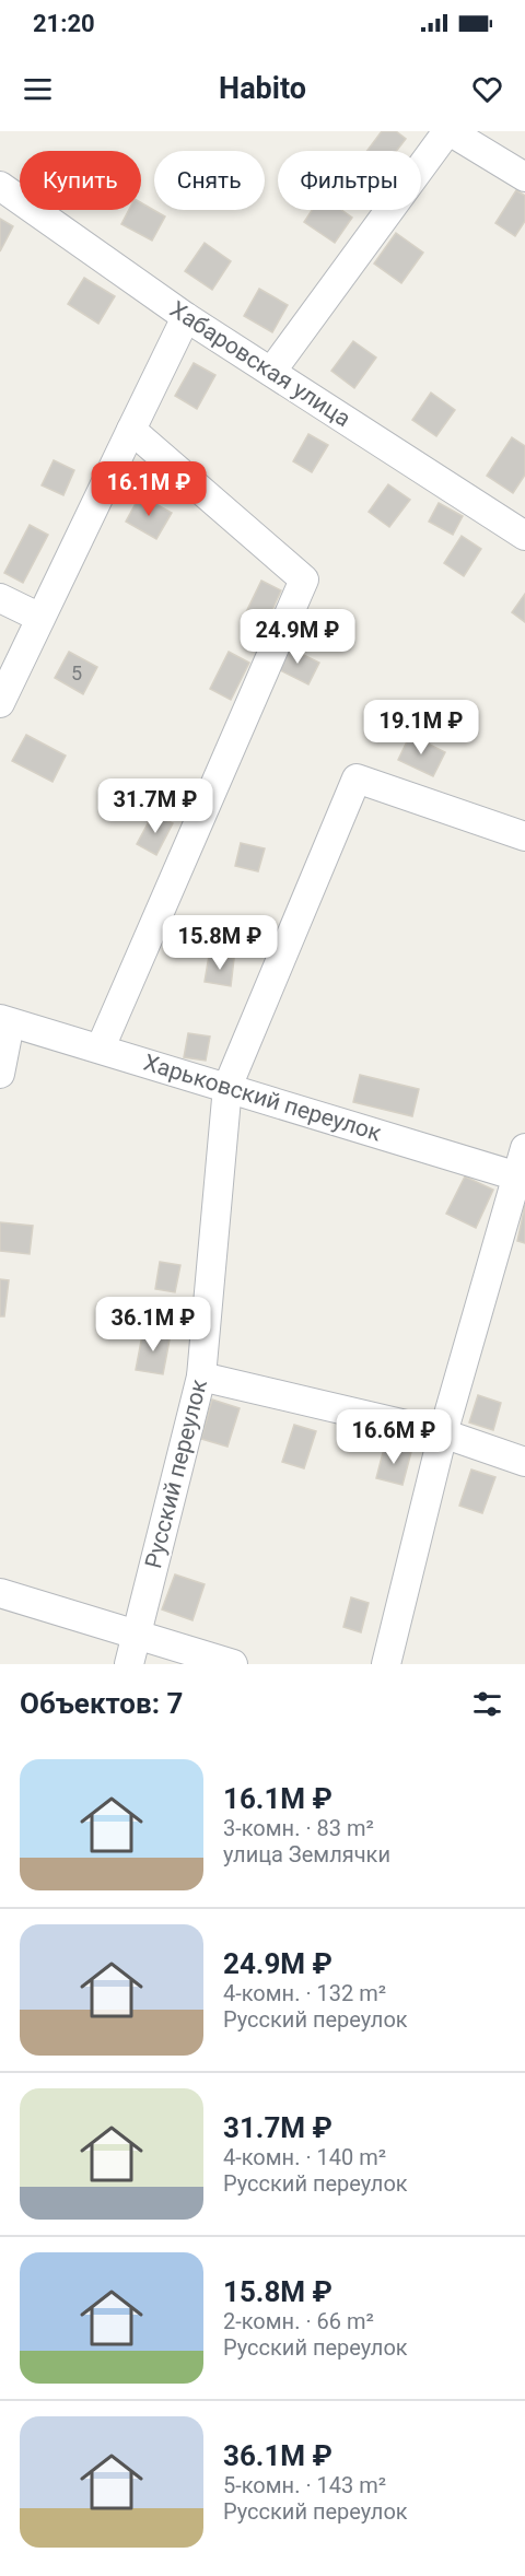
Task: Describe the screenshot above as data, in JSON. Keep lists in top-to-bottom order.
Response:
{
  "streets": {
    "street": ["Хабаровская улица", "Харьковский переулок", "Русский переулок"]
  },
  "crossings": [
    ["Харьковский переулок", "Русский переулок"]
  ],
  "house_numbers": ["5"],
  "page": {
    "status": "21:20",
    "header": "Habito",
    "chip": ["Купить", "Снять", "Фильтры"],
    "price": [
      "16.1M ₽",
      "24.9M ₽",
      "19.1M ₽",
      "31.7M ₽",
      "15.8M ₽",
      "36.1M ₽",
      "16.6M ₽"
    ],
    "heading": "Объектов: 7",
    "list": [
      {
        "name": "16.1M ₽",
        "note": "3-комн. · 83 m² · улица Землячки"
      },
      {
        "name": "24.9M ₽",
        "note": "4-комн. · 132 m² · Русский переулок"
      },
      {
        "name": "31.7M ₽",
        "note": "4-комн. · 140 m² · Русский переулок"
      },
      {
        "name": "15.8M ₽",
        "note": "2-комн. · 66 m² · Русский переулок"
      },
      {
        "name": "36.1M ₽",
        "note": "5-комн. · 143 m² · Русский переулок"
      }
    ]
  }
}
